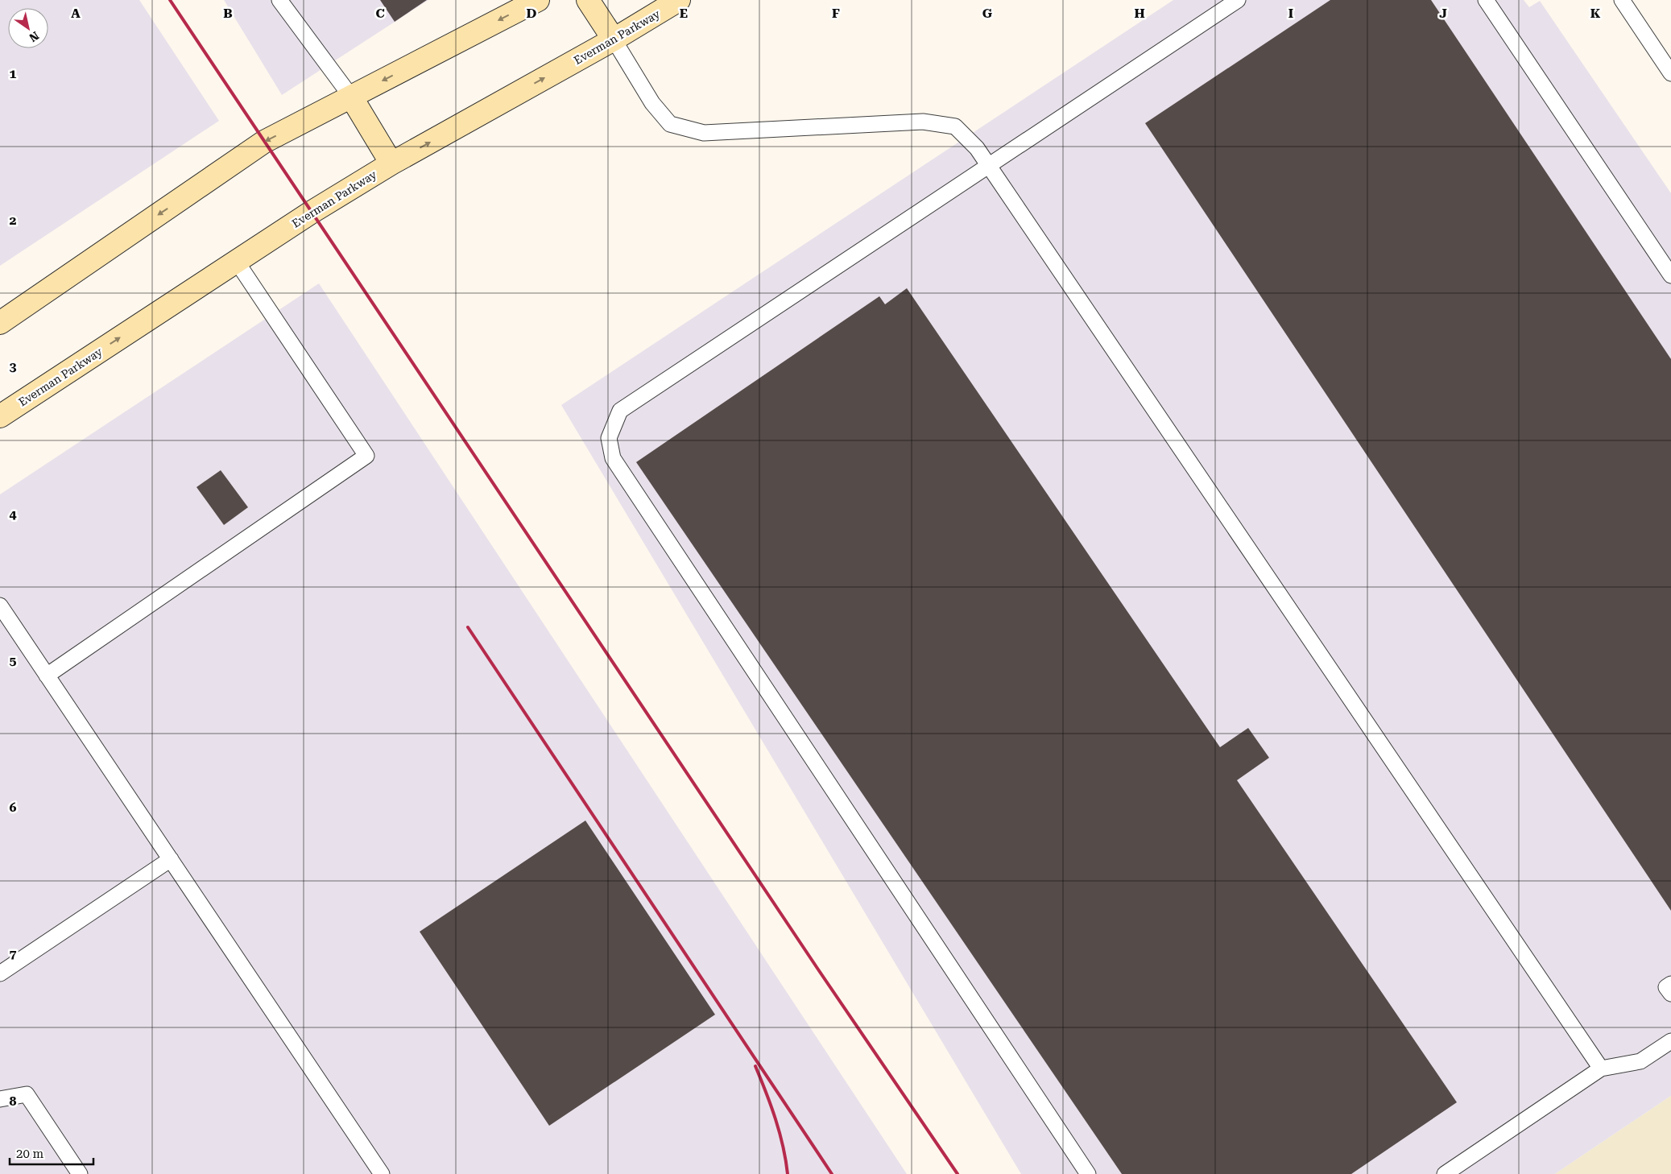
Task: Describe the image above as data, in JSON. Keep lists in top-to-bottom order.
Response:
{
  "streets": {
    "main road": ["Everman Parkway"]
  },
  "scale_bar": "20 m",
  "north": "bottom right",
  "grid": {
    "columns": [
      "A",
      "B",
      "C",
      "D",
      "E",
      "F",
      "G",
      "H",
      "I",
      "J",
      "K"
    ],
    "rows": [
      "1",
      "2",
      "3",
      "4",
      "5",
      "6",
      "7",
      "8"
    ]
  }
}
